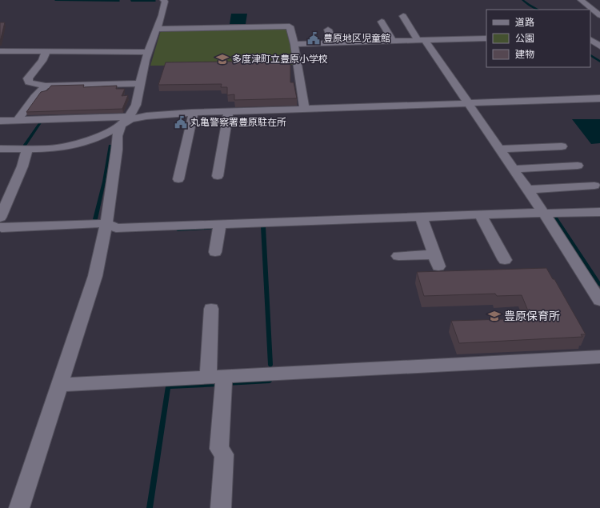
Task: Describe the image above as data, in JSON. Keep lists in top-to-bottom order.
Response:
{
  "places": {
    "public building": ["豊原地区児童館", "丸亀警察署豊原駐在所"],
    "school or university": ["多度津町立豊原小学校", "豊原保育所"]
  },
  "legend": ["道路", "公園", "建物"]
}
